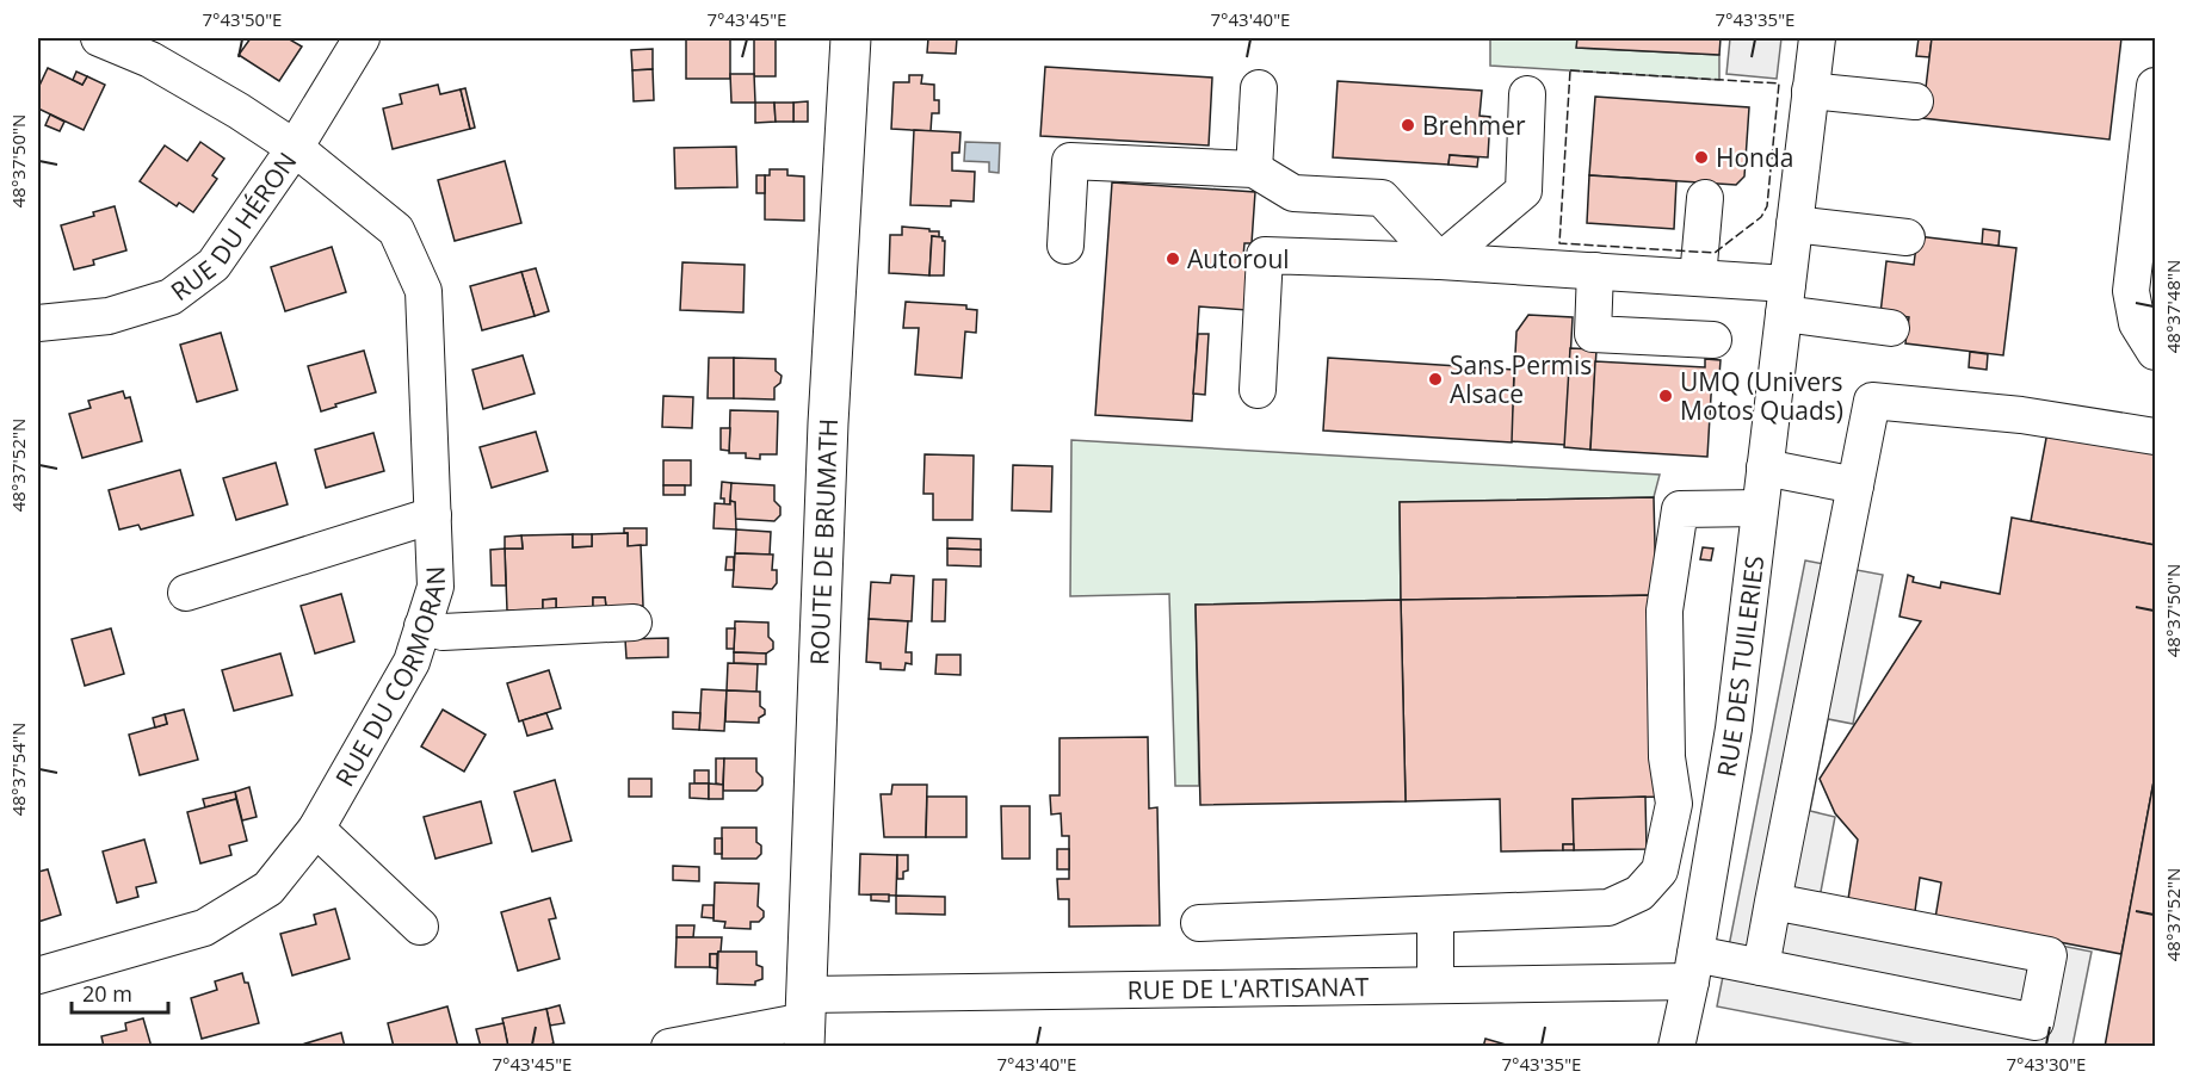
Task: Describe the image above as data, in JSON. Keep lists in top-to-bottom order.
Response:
{
  "streets": {
    "main road": ["ROUTE DE BRUMATH"],
    "street": [
      "RUE DU HÉRON",
      "RUE DES TUILERIES",
      "RUE DU CORMORAN",
      "RUE DE L'ARTISANAT"
    ]
  },
  "crossings": [
    ["RUE DU HÉRON", "RUE DU CORMORAN"],
    ["ROUTE DE BRUMATH", "RUE DE L'ARTISANAT"],
    ["RUE DES TUILERIES", "RUE DE L'ARTISANAT"]
  ],
  "places": [
    "Brehmer",
    "Honda",
    "Autoroul",
    "Sans Permis Alsace",
    "UMQ (Univers Motos Quads)"
  ],
  "scale_bar": "20 m",
  "coordinates": [
    "7°43'50\"E",
    "7°43'45\"E",
    "7°43'40\"E",
    "7°43'35\"E",
    "48°37'50\"N",
    "48°37'48\"N",
    "48°37'52\"N",
    "48°37'54\"N",
    "7°43'30\"E"
  ]
}
